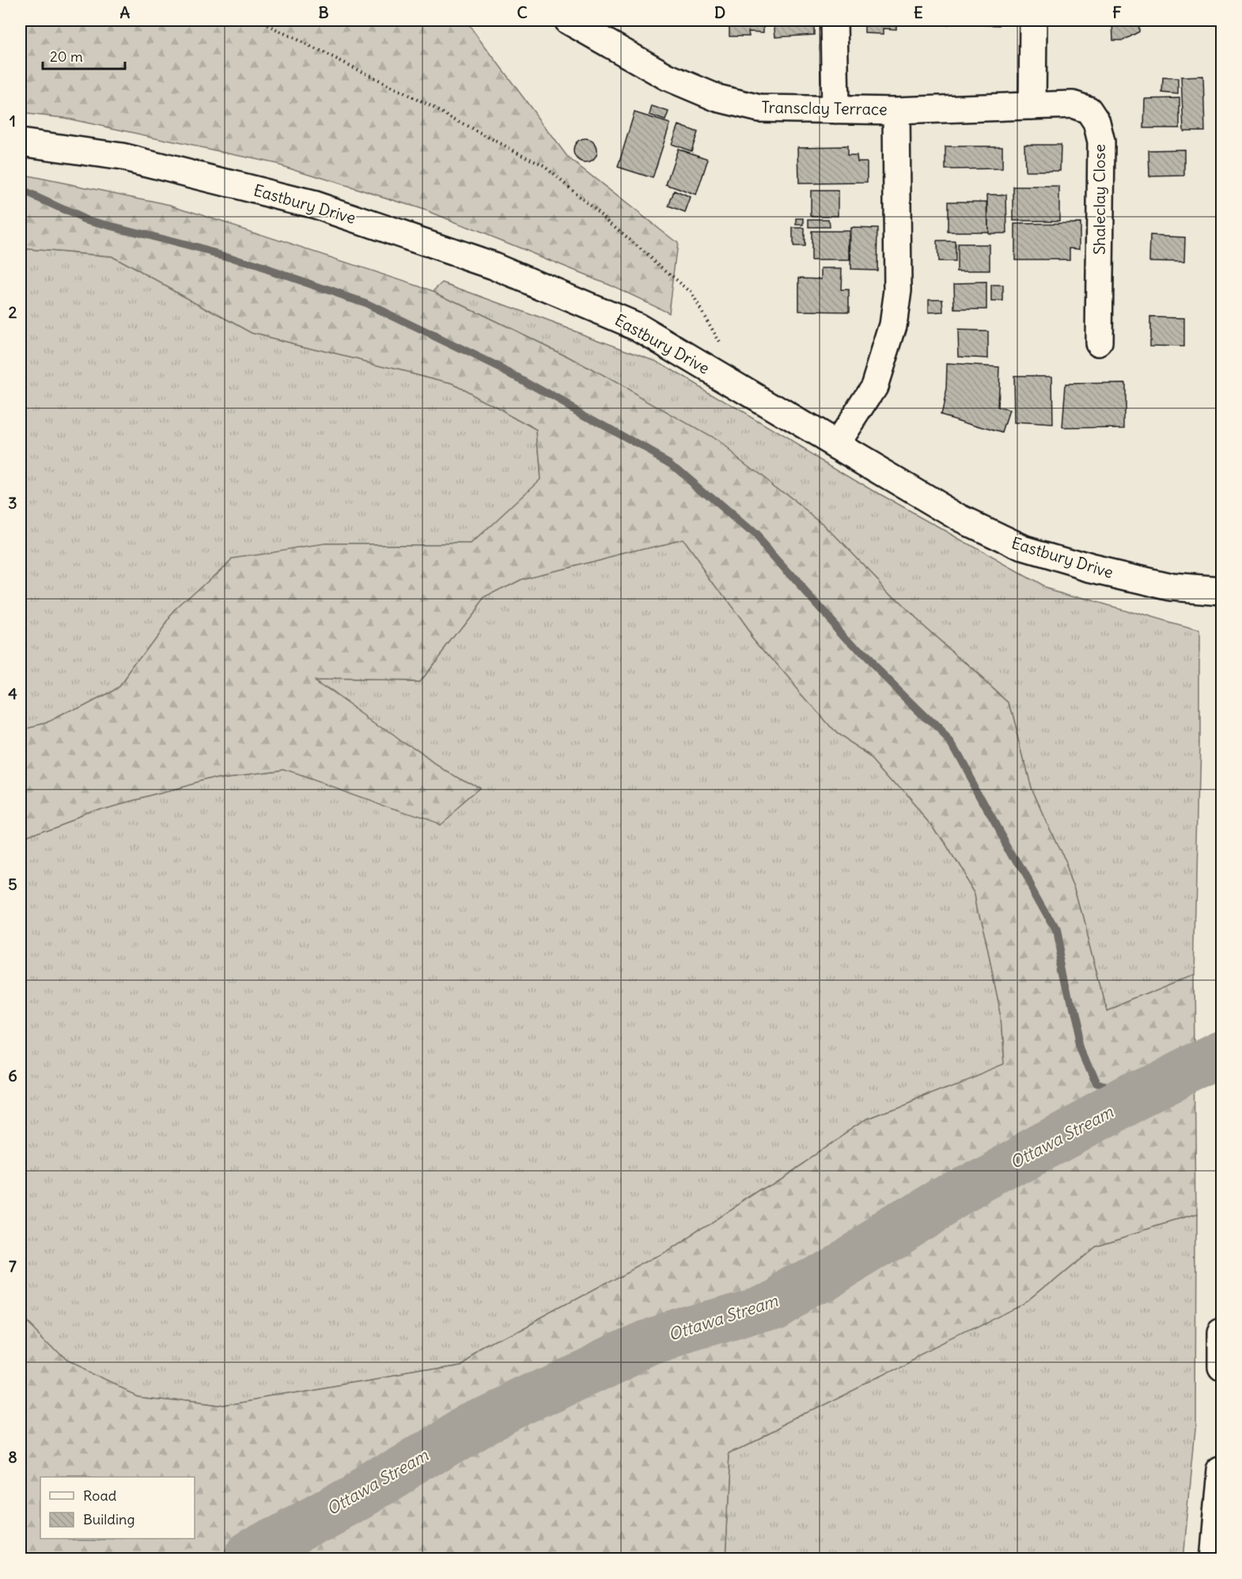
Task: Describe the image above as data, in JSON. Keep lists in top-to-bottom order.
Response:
{
  "streets": {
    "street": ["Transclay Terrace", "Shaleclay Close", "Eastbury Drive"]
  },
  "crossings": [
    ["Transclay Terrace", "Shaleclay Close"],
    ["Transclay Terrace", "Eastbury Drive"]
  ],
  "water": ["Ottawa Stream"],
  "legend": ["Road", "Building"],
  "scale_bar": "20 m",
  "grid": {
    "columns": [
      "A",
      "B",
      "C",
      "D",
      "E",
      "F"
    ],
    "rows": [
      "1",
      "2",
      "3",
      "4",
      "5",
      "6",
      "7",
      "8"
    ]
  }
}
